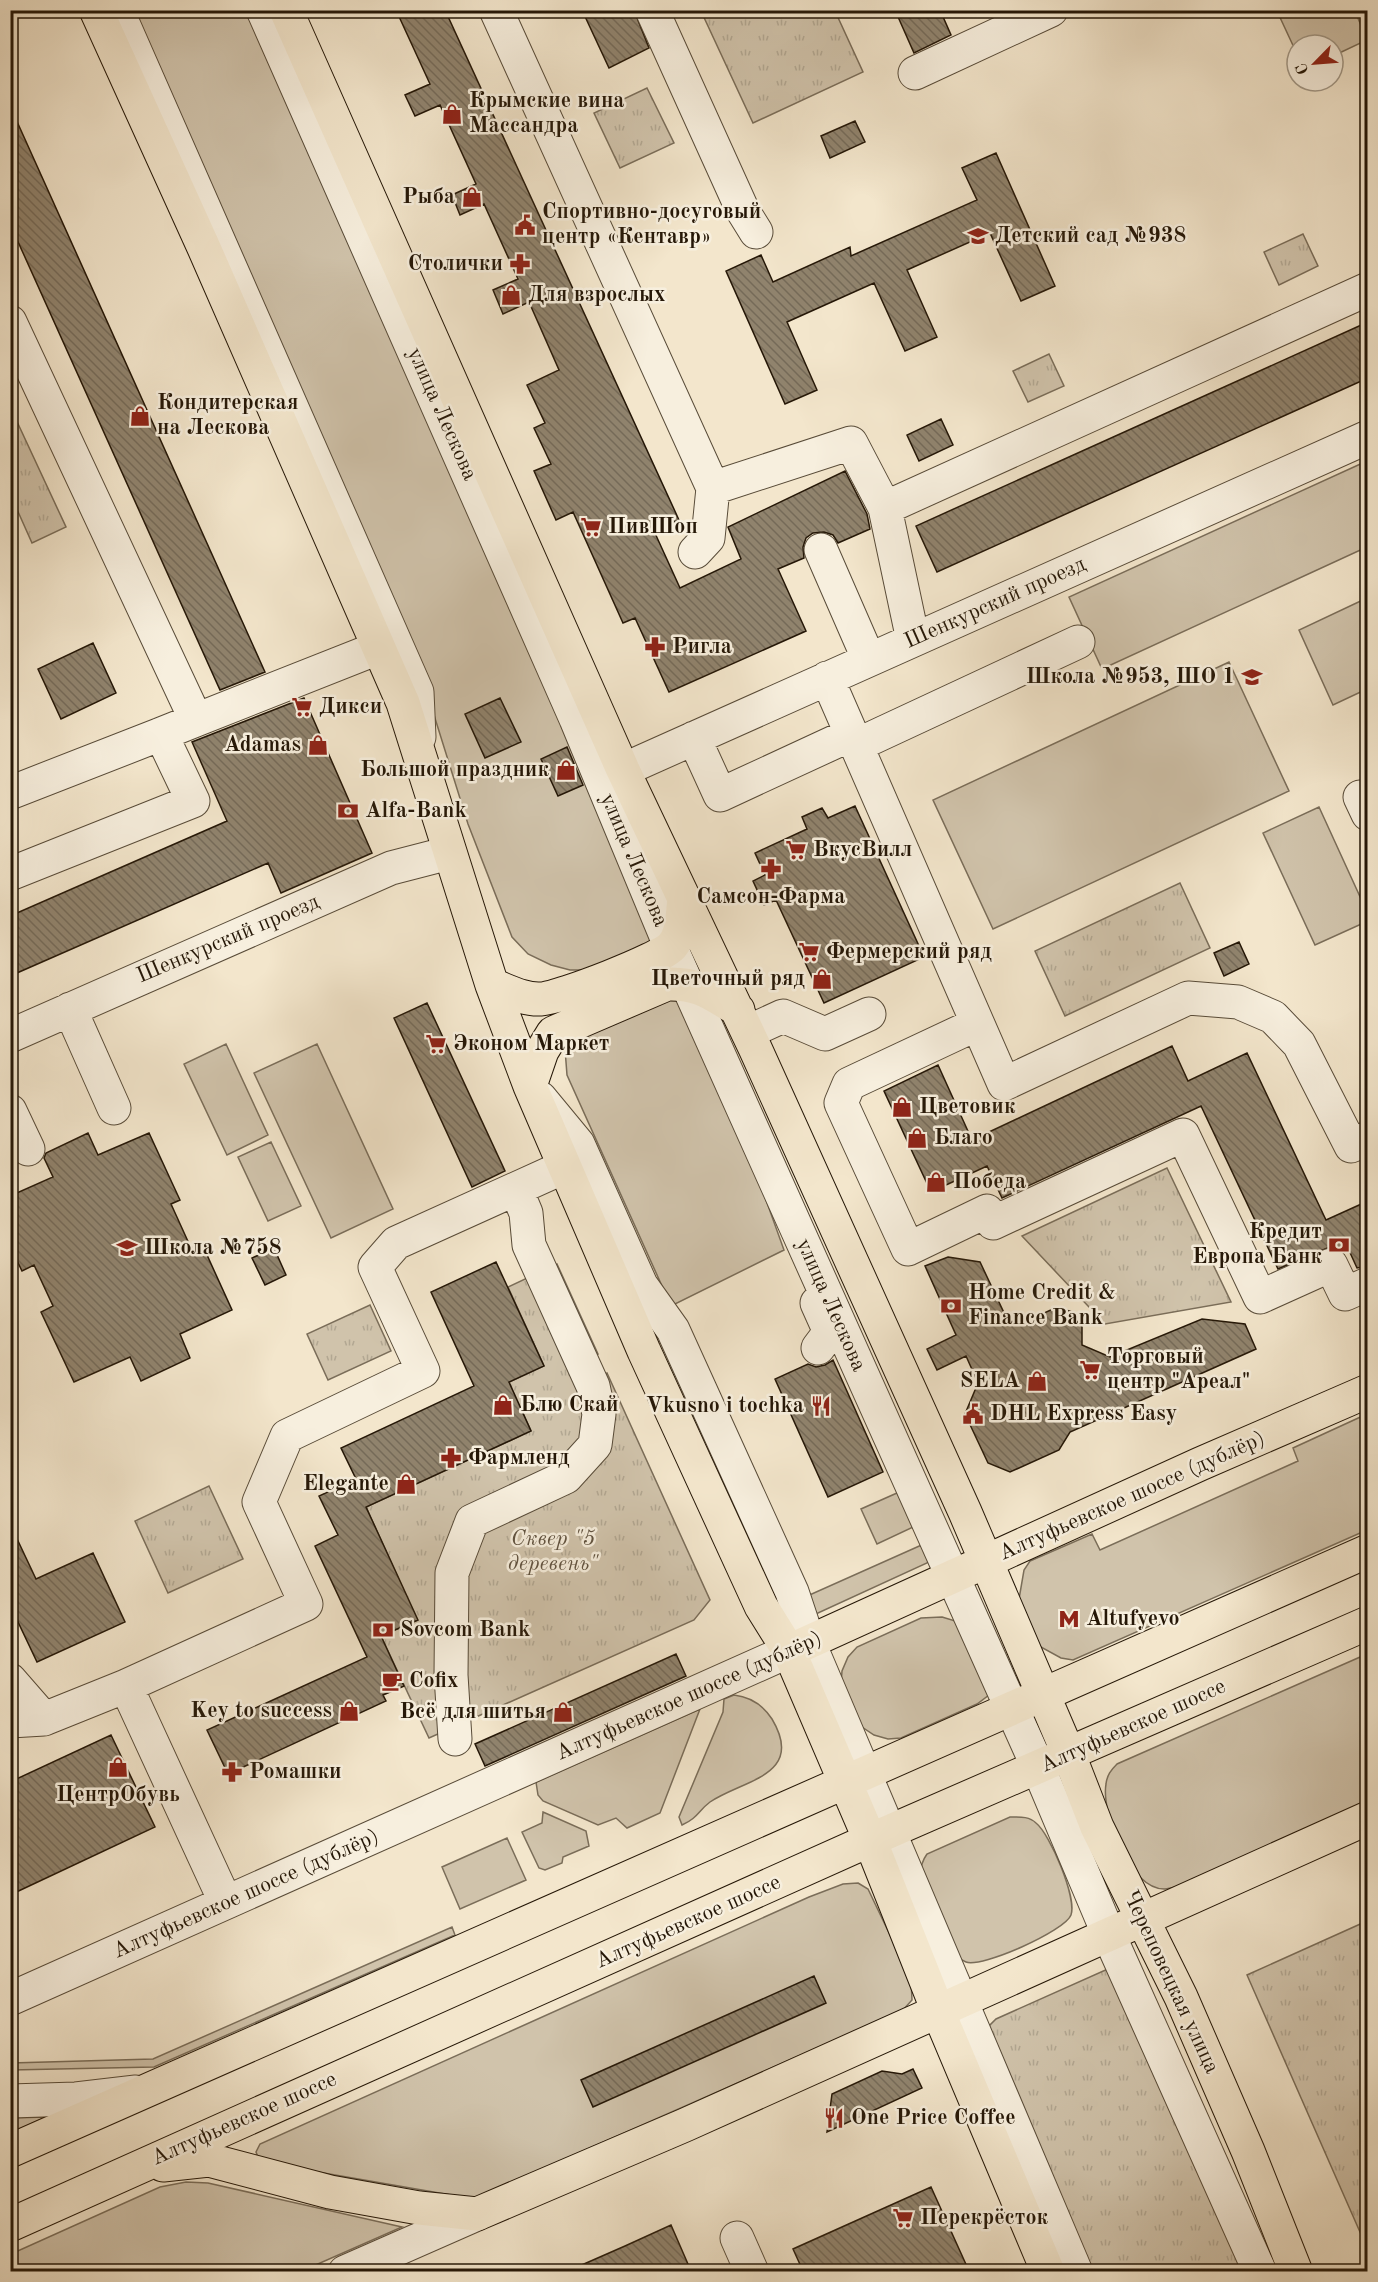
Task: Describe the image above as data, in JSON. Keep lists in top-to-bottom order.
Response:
{
  "streets": {
    "main road": [
      "улица Лескова",
      "Алтуфьевское шоссе (дублёр)",
      "Алтуфьевское шоссе",
      "Череповецкая улица"
    ],
    "street": ["Шенкурский проезд"]
  },
  "crossings": [
    ["улица Лескова", "Шенкурский проезд"],
    ["улица Лескова", "Алтуфьевское шоссе (дублёр)"],
    ["улица Лескова", "Череповецкая улица"],
    ["Алтуфьевское шоссе", "Череповецкая улица"]
  ],
  "parks": ["Сквер \"5 деревень\""],
  "places": {
    "shop": [
      "Крымские вина Массандра",
      "Рыба",
      "Для взрослых",
      "Кондитерская на Лескова",
      "Adamas",
      "Большой праздник",
      "Цветочный ряд",
      "Цветовик",
      "Благо",
      "Победа",
      "SELA",
      "Блю Скай",
      "Elegante",
      "Key to success",
      "Всё для шитья",
      "ЦентрОбувь"
    ],
    "public building": ["Спортивно-досуговый центр «Кентавр»", "DHL Express Easy"],
    "school or university": ["Детский сад №938", "Школа №953, ШО 1", "Школа №758"],
    "pharmacy": [
      "Столички",
      "Ригла",
      "Самсон-Фарма",
      "Фармленд",
      "Ромашки"
    ],
    "supermarket": [
      "ПивШоп",
      "Дикси",
      "ВкусВилл",
      "Фермерский ряд",
      "Эконом Маркет",
      "Торговый центр \"Ареал\"",
      "Перекрёсток"
    ],
    "bank": [
      "Alfa-Bank",
      "Кредит Европа Банк",
      "Home Credit & Finance Bank",
      "Sovcom Bank"
    ],
    "restaurant": ["Vkusno i tochka", "One Price Coffee"],
    "metro station": ["Altufyevo"],
    "cafe": ["Cofix"]
  },
  "north": "bottom left"
}
